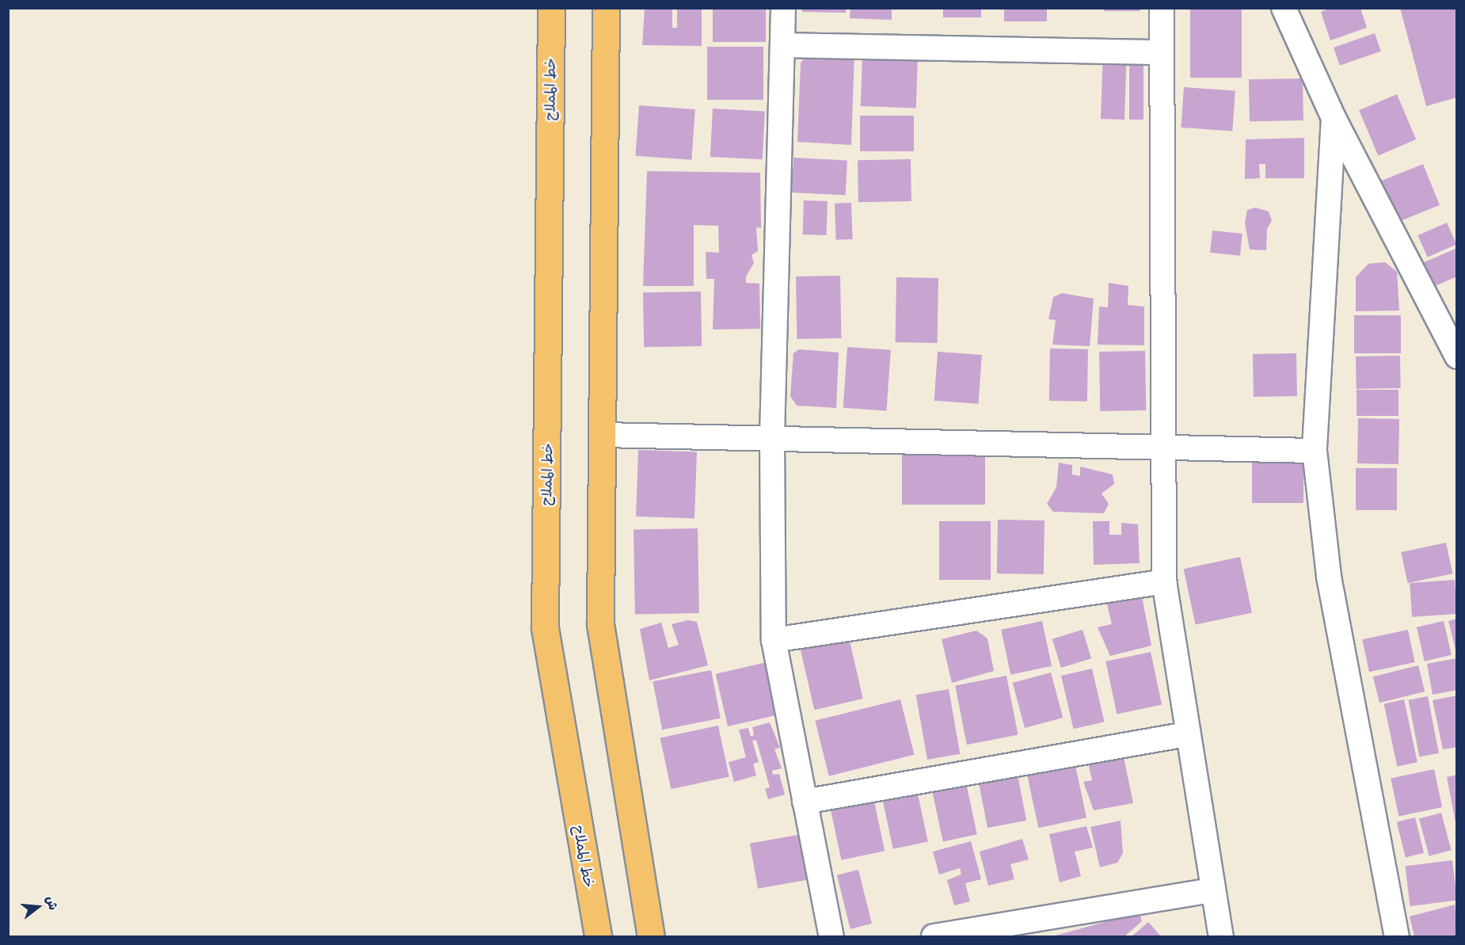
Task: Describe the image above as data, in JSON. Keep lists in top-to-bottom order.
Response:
{
  "streets": {
    "highway": ["خط المملاح"]
  },
  "north": "right"
}
